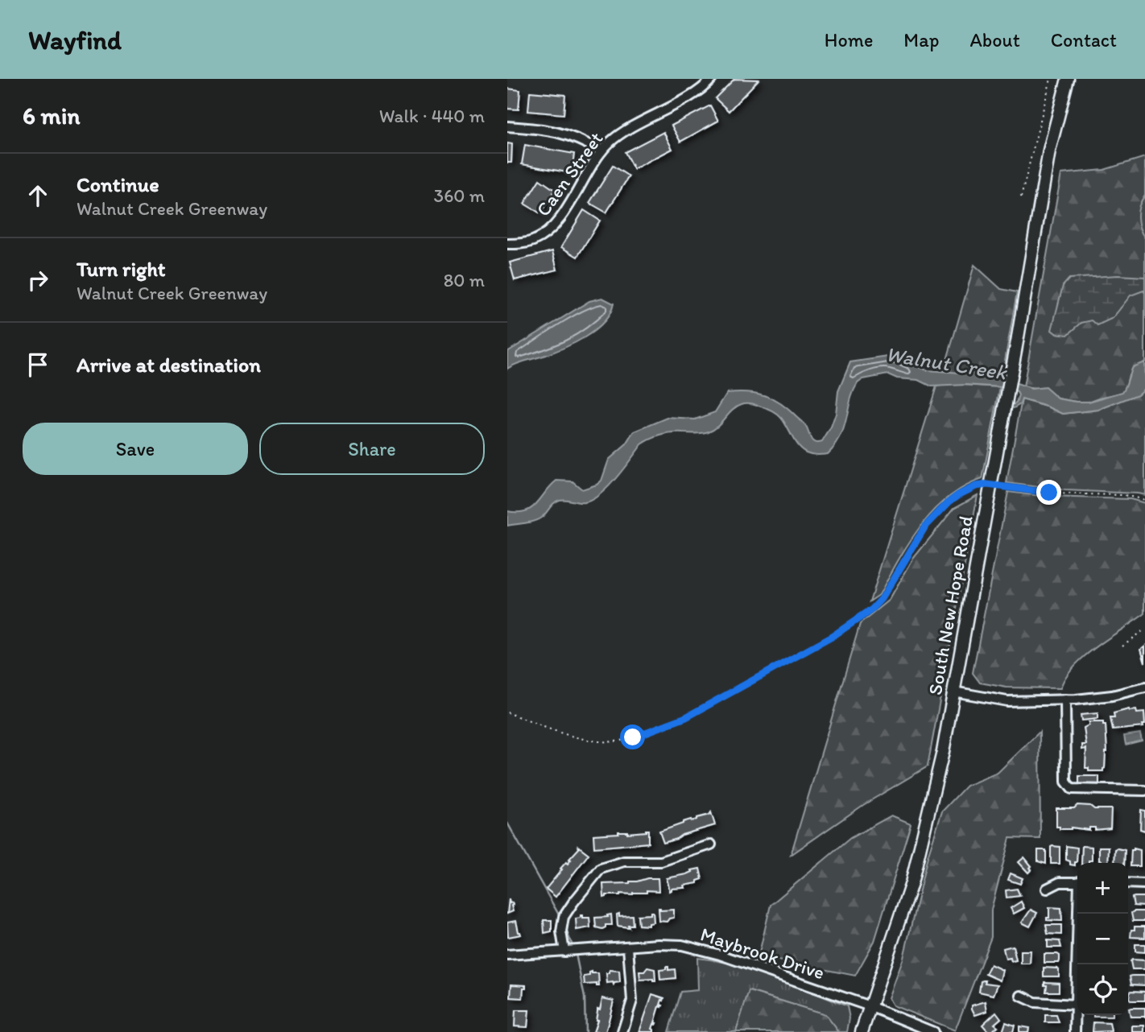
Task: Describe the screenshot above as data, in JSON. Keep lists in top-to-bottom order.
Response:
{
  "streets": {
    "main road": ["South New Hope Road"],
    "street": ["Caen Street", "Maybrook Drive"]
  },
  "crossings": [
    ["South New Hope Road", "Maybrook Drive"]
  ],
  "water": ["Walnut Creek"],
  "page": {
    "header": "Wayfind",
    "nav": [
      "Home",
      "Map",
      "About",
      "Contact"
    ],
    "heading": ["6 min", "Walk · 440 m"],
    "list": [
      ["Continue", "Walnut Creek Greenway", "360 m"],
      ["Turn right", "Walnut Creek Greenway", "80 m"],
      "Arrive at destination"
    ],
    "buttons": ["Save", "Share"],
    "map_buttons": ["+", "−"]
  }
}
